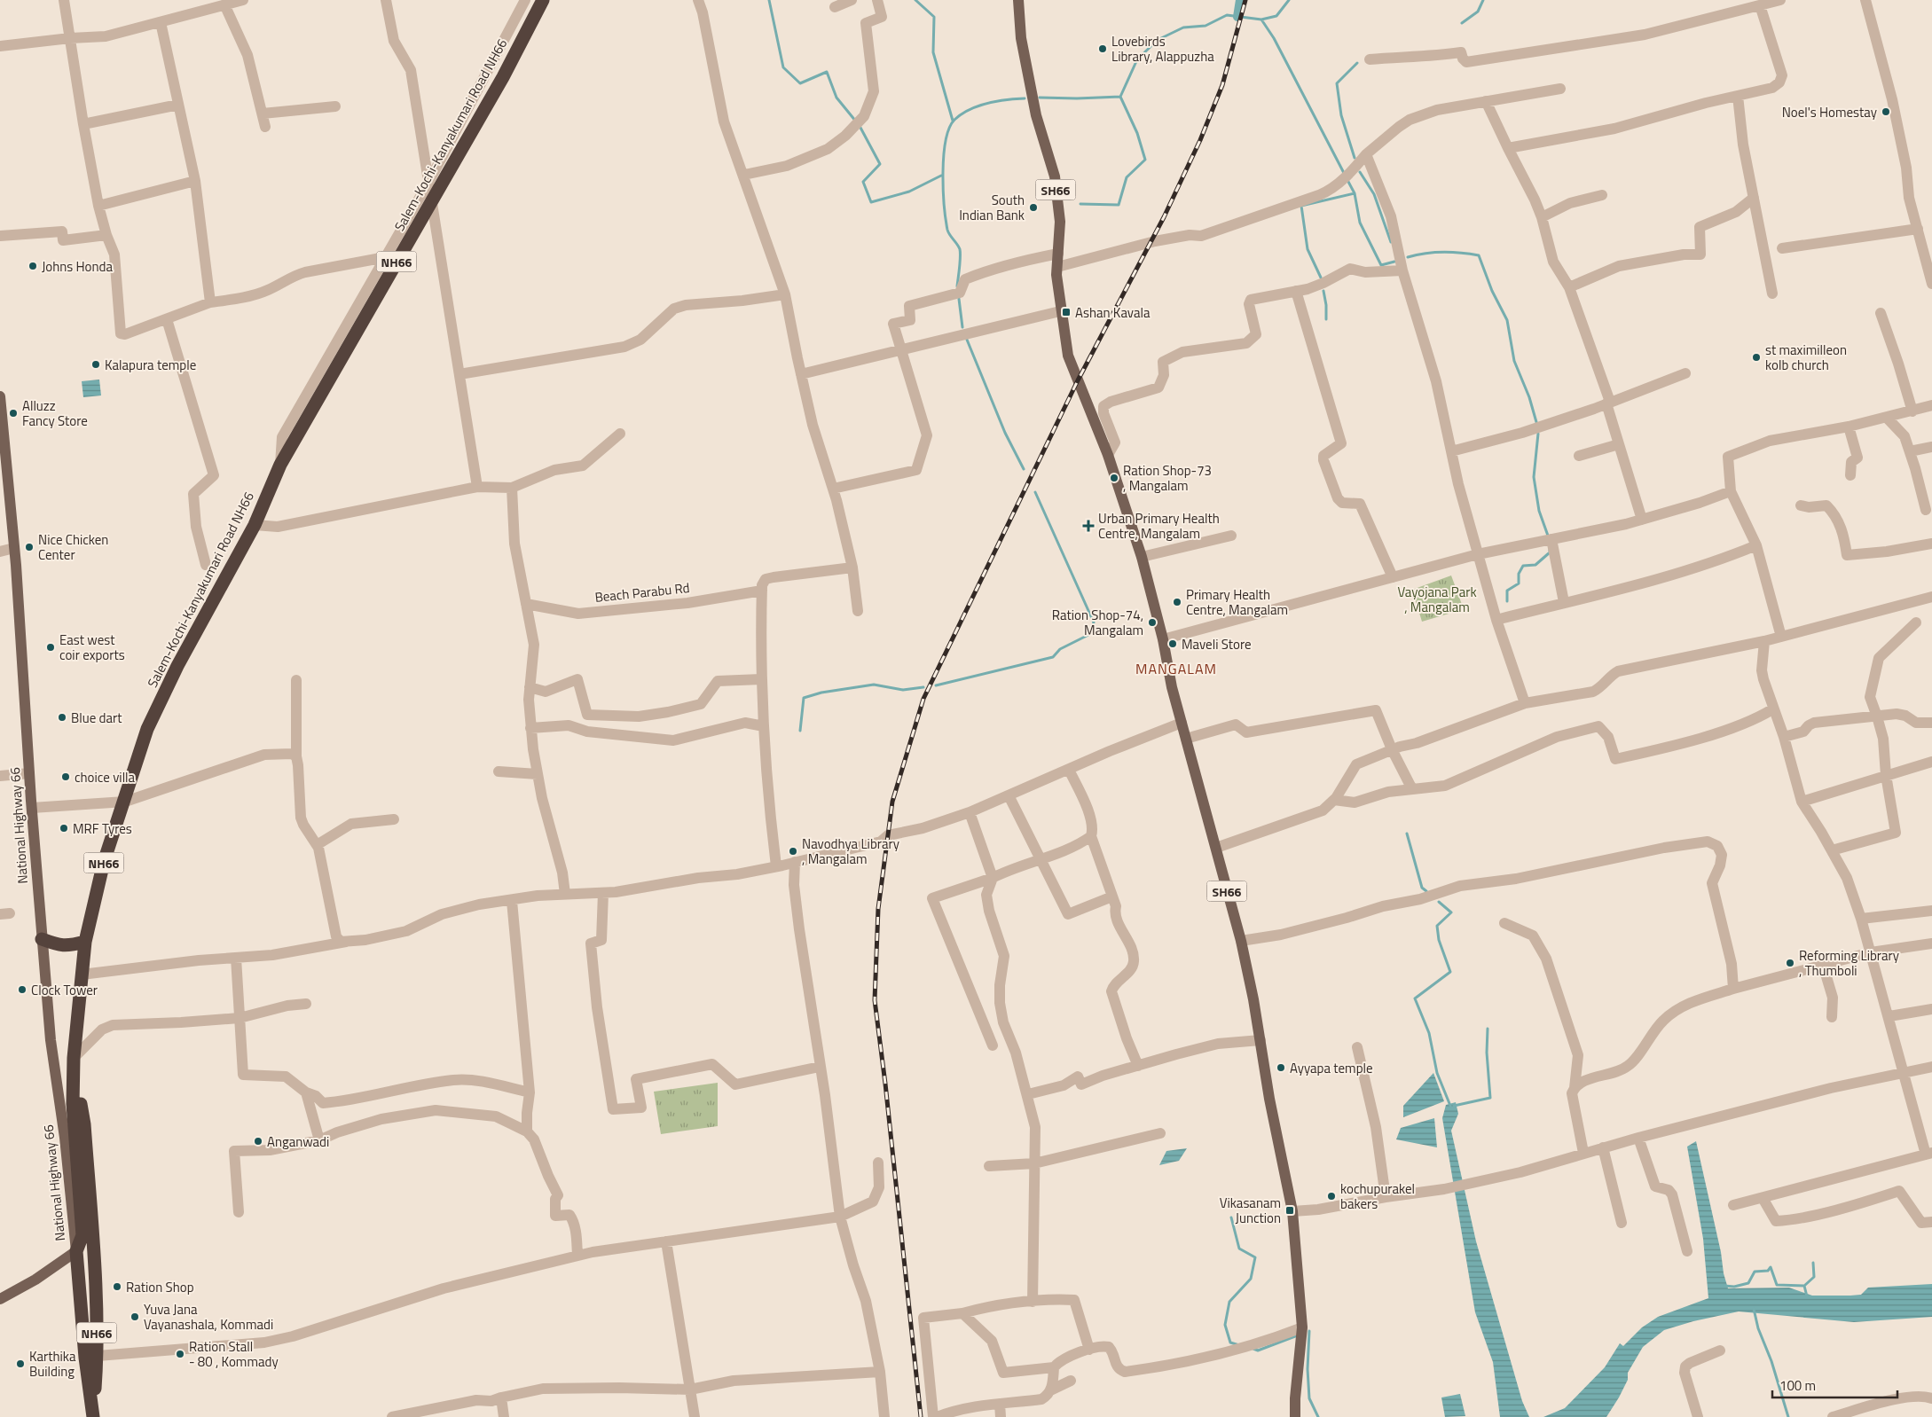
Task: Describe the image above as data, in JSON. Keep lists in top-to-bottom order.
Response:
{
  "streets": {
    "highway": ["Salem-Kochi-Kanyakumari Road NH66", "NH66"],
    "main road": ["SH66", "National Highway 66"],
    "street": ["Beach Parabu Rd"]
  },
  "crossings": [
    ["Salem-Kochi-Kanyakumari Road NH66", "NH66"],
    ["Salem-Kochi-Kanyakumari Road NH66", "National Highway 66"],
    ["NH66", "National Highway 66"]
  ],
  "districts": ["MANGALAM"],
  "parks": ["Vayojana Park , Mangalam"],
  "places": {
    "other": [
      "Lovebirds Library, Alappuzha",
      "Noel's Homestay",
      "South Indian Bank",
      "Johns Honda",
      "st maximilleon kolb church",
      "Kalapura temple",
      "Alluzz Fancy Store",
      "Ration Shop-73 , Mangalam",
      "Nice Chicken Center",
      "Primary Health Centre, Mangalam",
      "Ration Shop-74, Mangalam",
      "Maveli Store",
      "East west coir exports",
      "Blue dart",
      "choice villa",
      "MRF Tyres",
      "Navodhya Library , Mangalam",
      "Reforming Library , Thumboli",
      "Clock Tower",
      "Ayyapa temple",
      "Anganwadi",
      "kochupurakel bakers",
      "Ration Shop",
      "Yuva Jana Vayanashala, Kommadi",
      "Ration Stall - 80 , Kommady",
      "Karthika Building"
    ],
    "transit": ["Ashan Kavala", "Vikasanam Junction"],
    "health": ["Urban Primary Health Centre, Mangalam"]
  },
  "scale_bar": "100 m"
}
